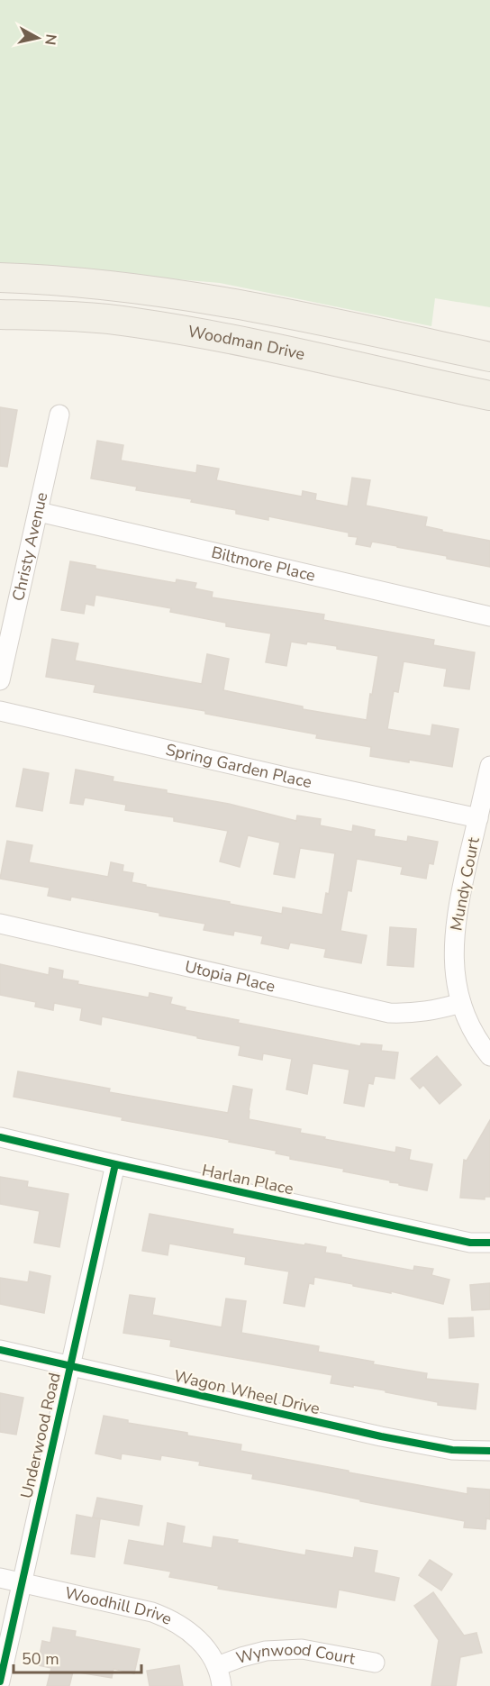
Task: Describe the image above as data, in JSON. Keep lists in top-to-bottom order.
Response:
{
  "streets": {
    "main road": ["Woodman Drive"],
    "street": [
      "Christy Avenue",
      "Biltmore Place",
      "Spring Garden Place",
      "Mundy Court",
      "Utopia Place",
      "Harlan Place",
      "Wagon Wheel Drive",
      "Underwood Road",
      "Woodhill Drive",
      "Wynwood Court"
    ]
  },
  "crossings": [
    ["Christy Avenue", "Biltmore Place"],
    ["Spring Garden Place", "Mundy Court"],
    ["Mundy Court", "Utopia Place"],
    ["Harlan Place", "Underwood Road"],
    ["Wagon Wheel Drive", "Underwood Road"],
    ["Underwood Road", "Woodhill Drive"],
    ["Woodhill Drive", "Wynwood Court"]
  ],
  "scale_bar": "50 m",
  "north": "right"
}
